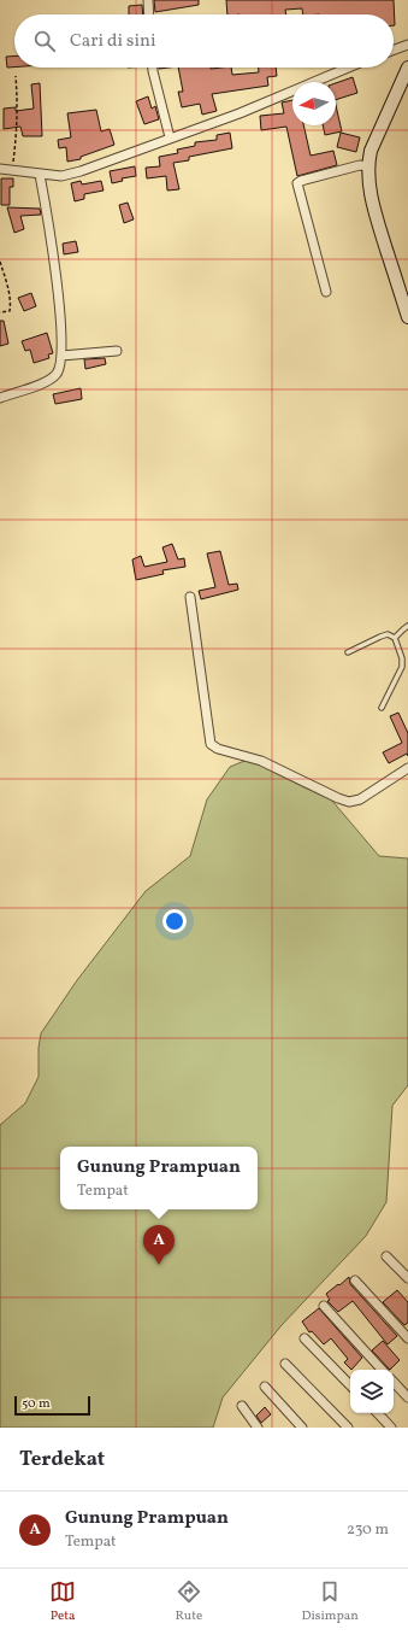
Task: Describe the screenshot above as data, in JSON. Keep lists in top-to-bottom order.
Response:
{
  "scale_bar": "50 m",
  "north": "left",
  "page": {
    "search": "Cari di sini",
    "popup": ["Gunung Prampuan", "Tempat"],
    "pins": "A",
    "scale": "50 m",
    "heading": "Terdekat",
    "list": [
      {
        "mark": "A",
        "name": "Gunung Prampuan",
        "note": "Tempat",
        "value": "230 m"
      }
    ],
    "nav": ["Peta", "Rute", "Disimpan"]
  }
}
